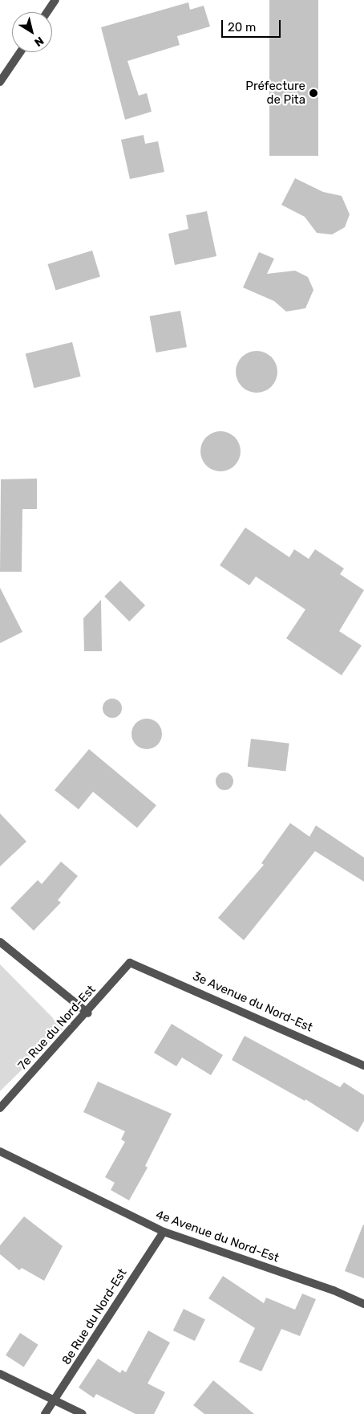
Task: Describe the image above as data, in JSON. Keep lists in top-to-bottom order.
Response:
{
  "streets": {
    "street": [
      "3e Avenue du Nord-Est",
      "7e Rue du Nord-Est",
      "4e Avenue du Nord-Est",
      "8e Rue du Nord-Est"
    ]
  },
  "crossings": [
    ["3e Avenue du Nord-Est", "7e Rue du Nord-Est"],
    ["4e Avenue du Nord-Est", "8e Rue du Nord-Est"]
  ],
  "places": ["Préfecture de Pita"],
  "scale_bar": "20 m",
  "north": "bottom right"
}
